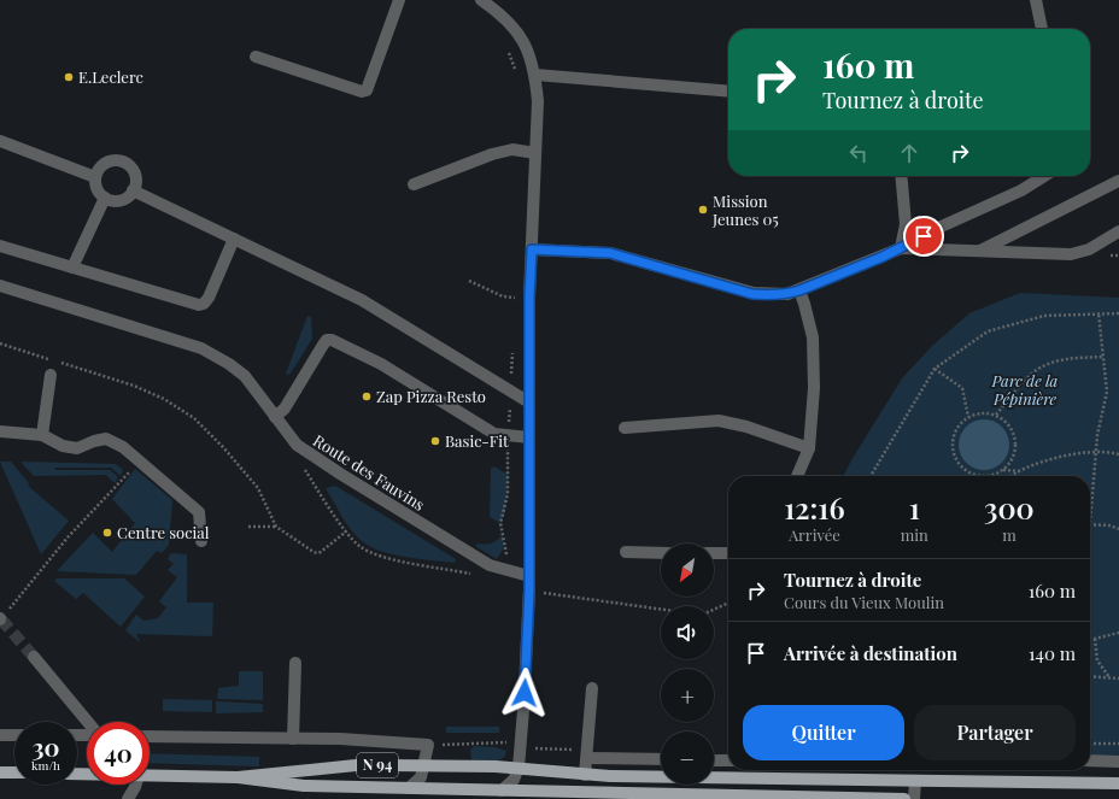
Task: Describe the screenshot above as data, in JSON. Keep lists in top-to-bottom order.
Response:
{
  "streets": {
    "main road": ["N 94"],
    "street": ["Route des Fauvins"]
  },
  "parks": ["Parc de la Pépinière"],
  "places": [
    "E.Leclerc",
    "Mission Jeunes 05",
    "Zap Pizza Resto",
    "Basic-Fit",
    "Centre social"
  ],
  "north": "bottom left",
  "page": {
    "turn": ["160 m", "Tournez à droite"],
    "eta": [
      "12:16",
      "Arrivée",
      "1",
      "min",
      "300",
      "m"
    ],
    "map_buttons": ["+", "−"],
    "list": [
      {
        "name": "Tournez à droite",
        "note": "Cours du Vieux Moulin",
        "value": "160 m"
      },
      {
        "name": "Arrivée à destination",
        "value": "140 m"
      }
    ],
    "buttons": ["Quitter", "Partager"],
    "speed": "30 km/h",
    "limit": "40"
  }
}
